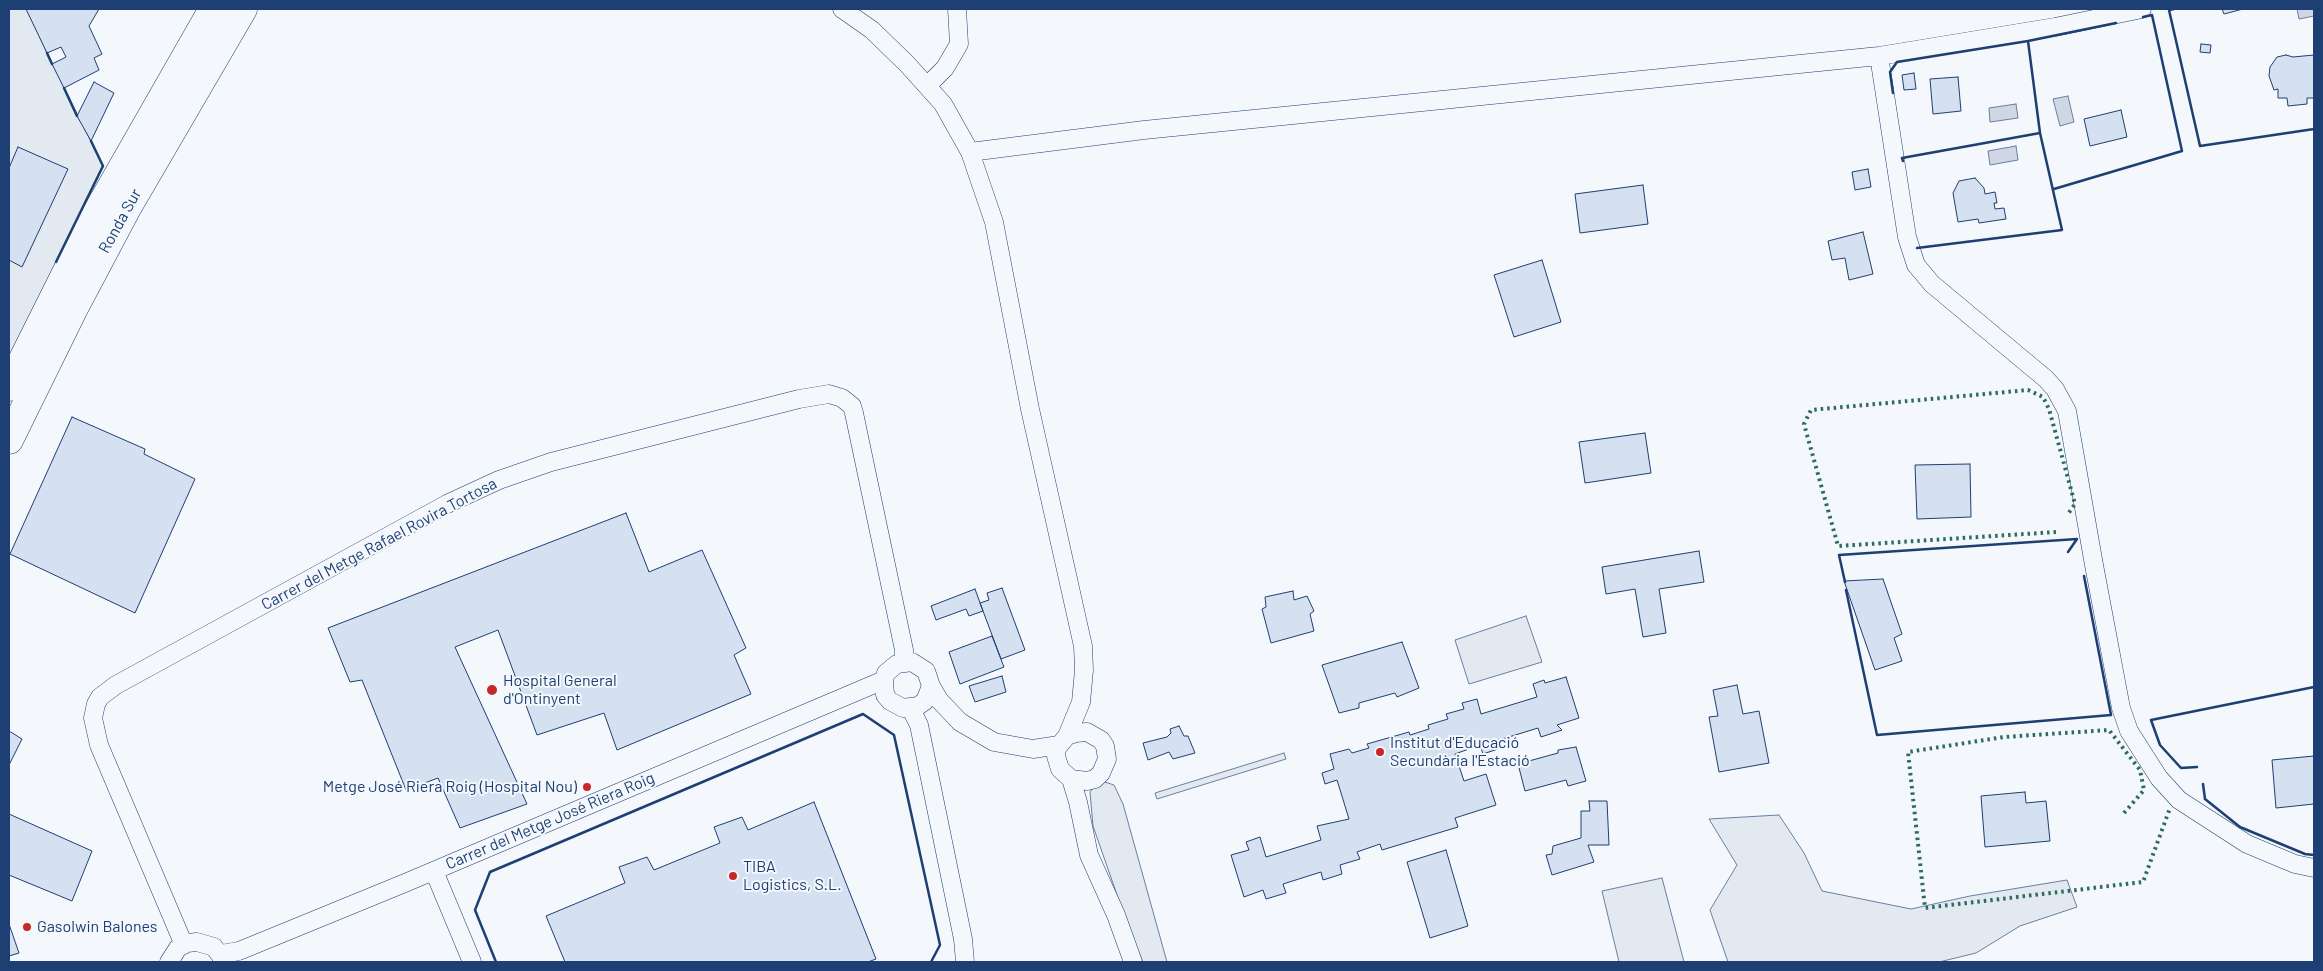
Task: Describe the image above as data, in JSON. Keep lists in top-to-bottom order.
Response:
{
  "streets": {
    "main road": ["Ronda Sur"],
    "street": ["Carrer del Metge Rafael Rovira Tortosa", "Carrer del Metge José Riera Roig"]
  },
  "crossings": [
    ["Carrer del Metge Rafael Rovira Tortosa", "Carrer del Metge José Riera Roig"]
  ],
  "places": [
    "Hospital General d'Ontinyent",
    "Institut d'Educació Secundària l'Estació",
    "Metge José Riera Roig (Hospital Nou)",
    "TIBA Logistics, S.L.",
    "Gasolwin Balones"
  ]
}
